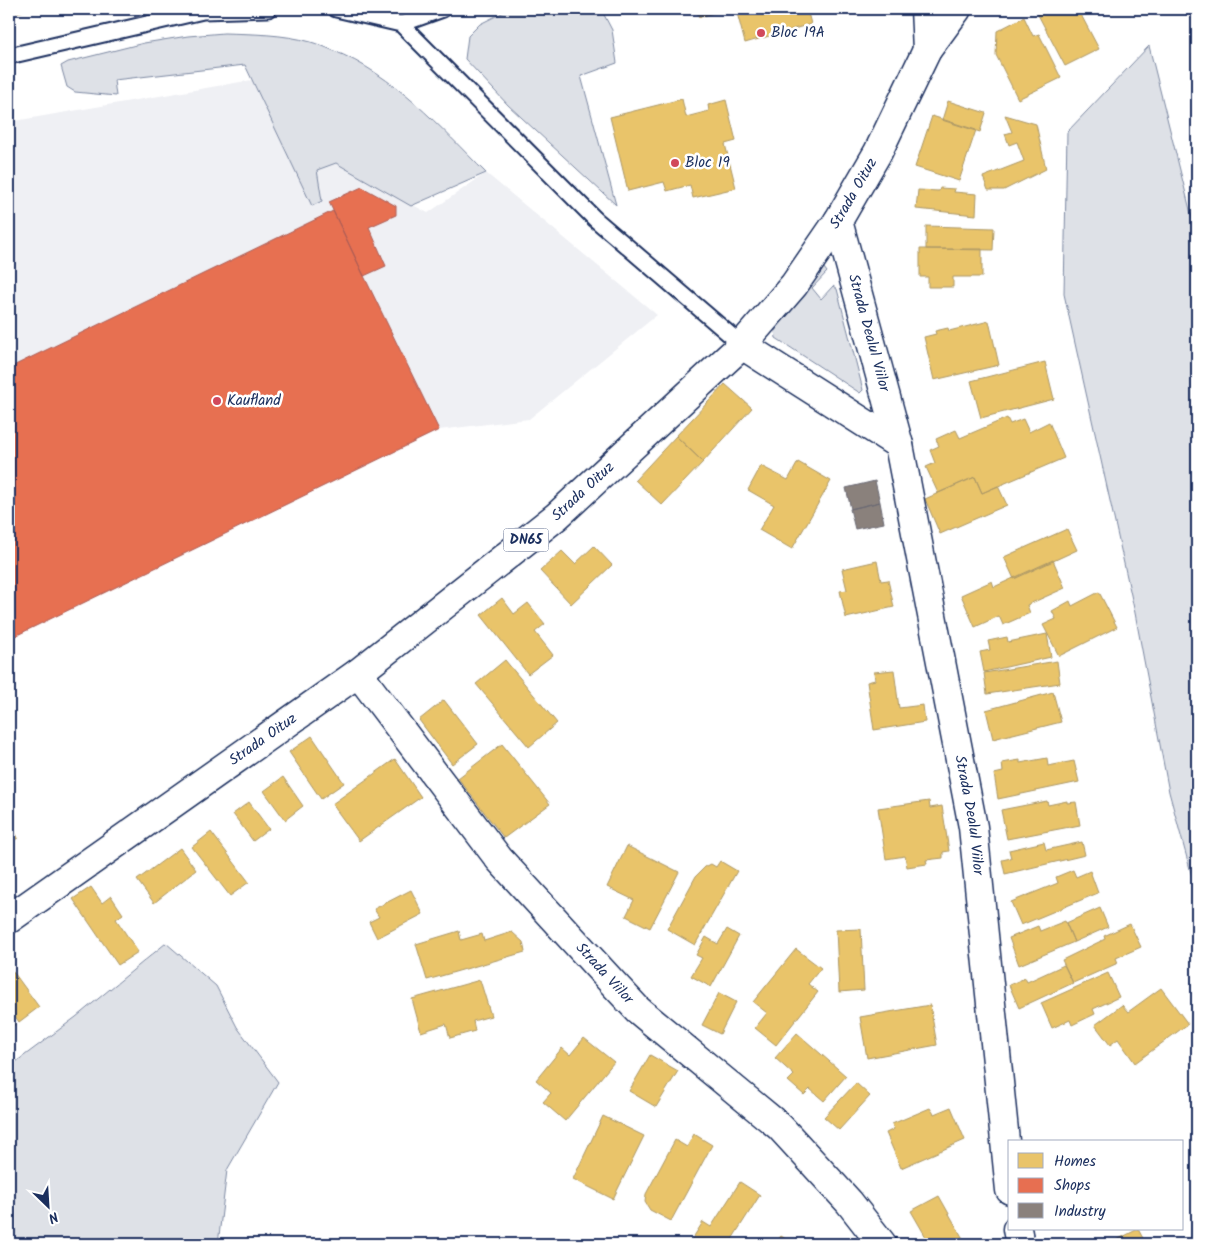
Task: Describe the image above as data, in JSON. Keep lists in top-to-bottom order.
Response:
{
  "streets": {
    "street": [
      "Strada Oituz",
      "Strada Dealul Viilor",
      "DN65",
      "Strada Viilor"
    ]
  },
  "crossings": [
    ["Strada Oituz", "Strada Dealul Viilor"],
    ["Strada Oituz", "Strada Viilor"]
  ],
  "places": ["Bloc 19A", "Bloc 19", "Kaufland"],
  "legend": ["Homes", "Shops", "Industry"],
  "north": "bottom right"
}
